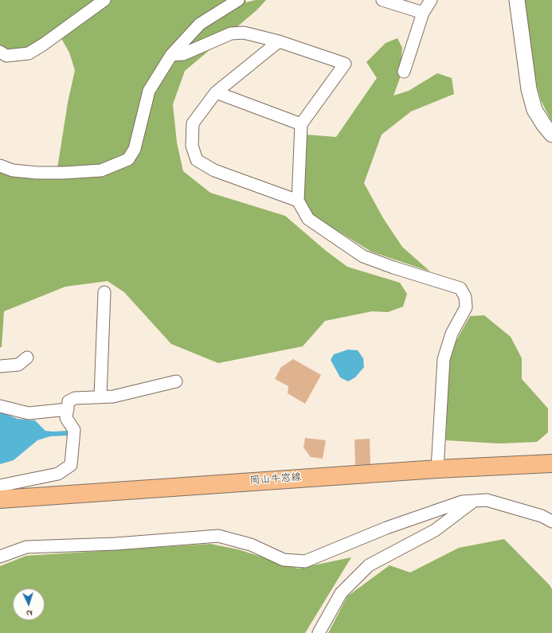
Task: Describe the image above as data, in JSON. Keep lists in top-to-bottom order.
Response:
{
  "streets": {
    "main road": ["岡山牛窓線"]
  },
  "north": "bottom"
}
